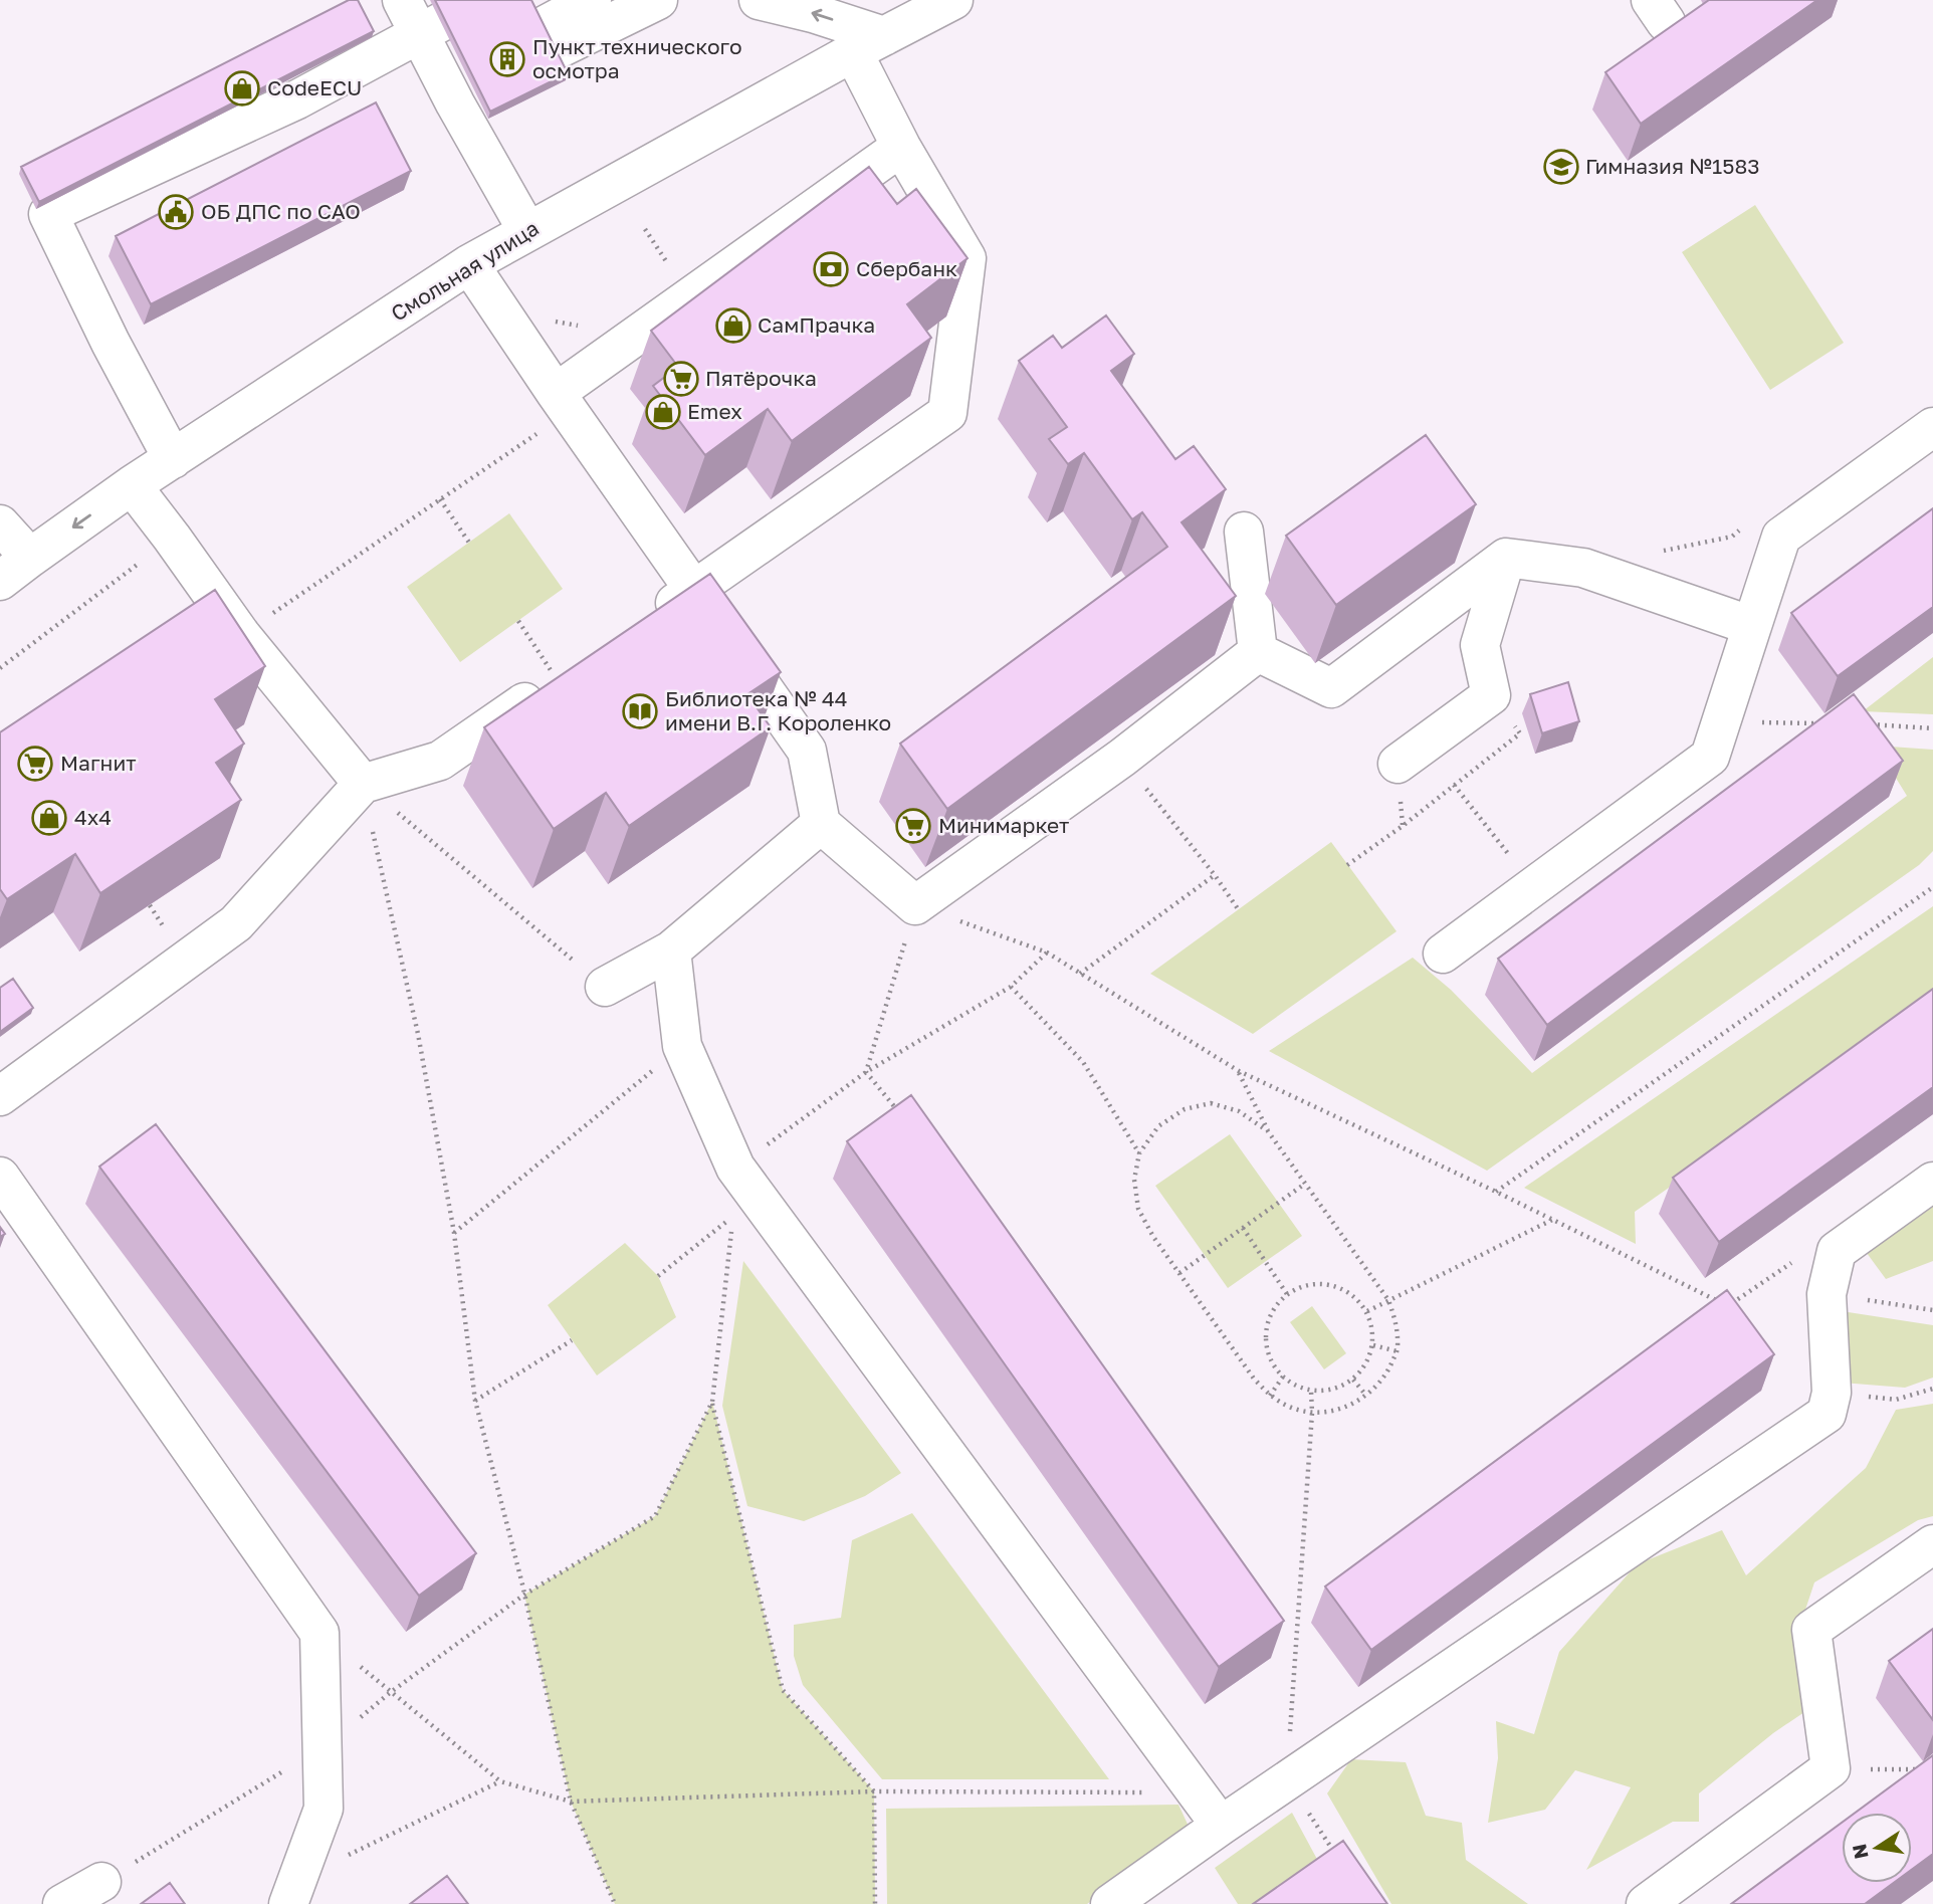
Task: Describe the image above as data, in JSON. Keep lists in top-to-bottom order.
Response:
{
  "streets": {
    "street": ["Смольная улица"]
  },
  "places": {
    "building": ["Пункт технического осмотра"],
    "shop": [
      "CodeECU",
      "СамПрачка",
      "Emex",
      "4х4"
    ],
    "school or university": ["Гимназия №1583"],
    "public building": ["ОБ ДПС по САО"],
    "bank": ["Сбербанк"],
    "supermarket": ["Пятёрочка", "Магнит", "Минимаркет"],
    "library": ["Библиотека № 44 имени В.Г. Короленко"]
  },
  "north": "left"
}
